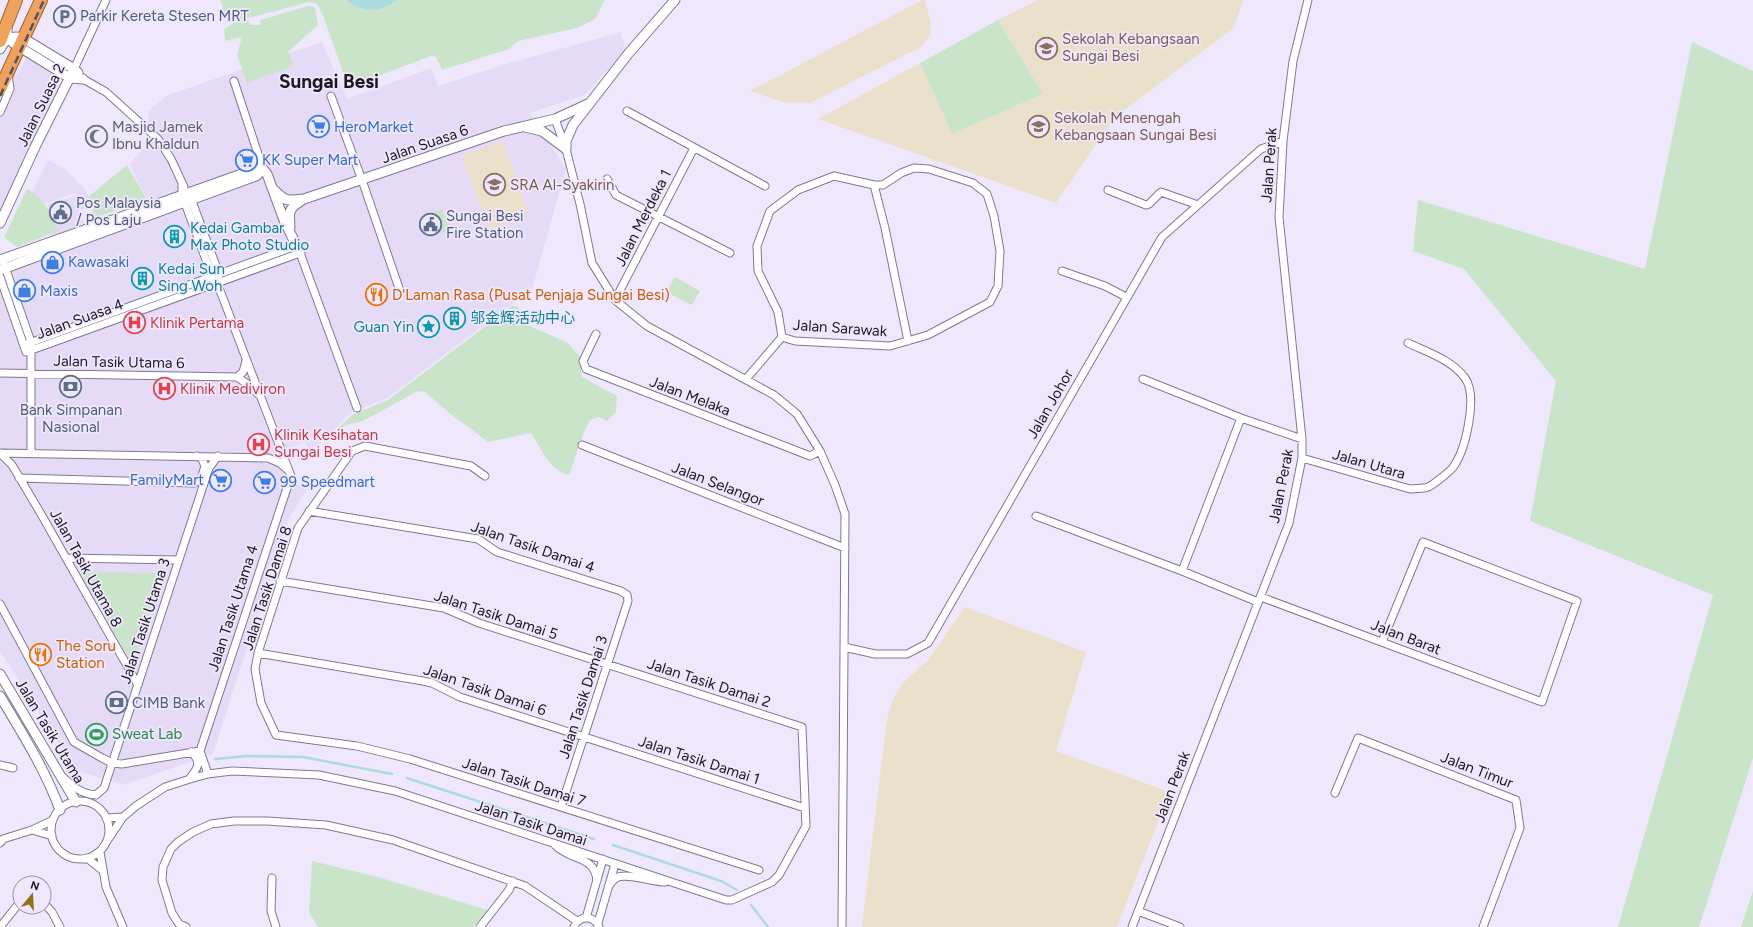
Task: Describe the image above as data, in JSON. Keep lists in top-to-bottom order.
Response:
{
  "streets": {
    "street": [
      "Jalan Suasa 2",
      "Jalan Suasa 6",
      "Jalan Perak",
      "Jalan Merdeka 1",
      "Jalan Suasa 4",
      "Jalan Sarawak",
      "Jalan Tasik Utama 6",
      "Jalan Melaka",
      "Jalan Johor",
      "Jalan Utara",
      "Jalan Selangor",
      "Jalan Tasik Damai 4",
      "Jalan Tasik Utama 8",
      "Jalan Tasik Damai 8",
      "Jalan Tasik Utama 4",
      "Jalan Tasik Damai 5",
      "Jalan Tasik Utama 3",
      "Jalan Barat",
      "Jalan Tasik Damai 2",
      "Jalan Tasik Damai 6",
      "Jalan Tasik Damai 3",
      "Jalan Tasik Utama",
      "Jalan Tasik Damai 1",
      "Jalan Timur",
      "Jalan Tasik Damai 7",
      "Jalan Tasik Damai"
    ]
  },
  "crossings": [
    ["Jalan Perak", "Jalan Johor"],
    ["Jalan Perak", "Jalan Utara"],
    ["Jalan Perak", "Jalan Barat"],
    ["Jalan Tasik Damai 4", "Jalan Tasik Damai 8"],
    ["Jalan Tasik Damai 4", "Jalan Tasik Damai 3"],
    ["Jalan Tasik Utama 8", "Jalan Tasik Utama 3"],
    ["Jalan Tasik Damai 8", "Jalan Tasik Damai 5"],
    ["Jalan Tasik Damai 8", "Jalan Tasik Damai 6"],
    ["Jalan Tasik Damai 8", "Jalan Tasik Damai 7"],
    ["Jalan Tasik Damai 5", "Jalan Tasik Damai 2"],
    ["Jalan Tasik Damai 5", "Jalan Tasik Damai 3"],
    ["Jalan Tasik Utama 3", "Jalan Tasik Utama"],
    ["Jalan Tasik Damai 2", "Jalan Tasik Damai 3"],
    ["Jalan Tasik Damai 2", "Jalan Tasik Damai"],
    ["Jalan Tasik Damai 6", "Jalan Tasik Damai 3"],
    ["Jalan Tasik Damai 6", "Jalan Tasik Damai 1"],
    ["Jalan Tasik Damai 3", "Jalan Tasik Damai 1"],
    ["Jalan Tasik Damai 3", "Jalan Tasik Damai 7"],
    ["Jalan Tasik Utama", "Jalan Tasik Damai"],
    ["Jalan Tasik Damai 1", "Jalan Tasik Damai"]
  ],
  "districts": ["Sungai Besi"],
  "places": {
    "parking": ["Parkir Kereta Stesen MRT"],
    "school or university": ["Sekolah Kebangsaan Sungai Besi", "Sekolah Menengah Kebangsaan Sungai Besi", "SRA Al-Syakirin"],
    "supermarket": [
      "HeroMarket",
      "KK Super Mart",
      "FamilyMart",
      "99 Speedmart"
    ],
    "mosque": ["Masjid Jamek Ibnu Khaldun"],
    "public building": ["Pos Malaysia / Pos Laju", "Sungai Besi Fire Station"],
    "building": ["Kedai Gambar Max Photo Studio", "Kedai Sun Sing Woh", "邬金辉活动中心"],
    "shop": ["Kawasaki", "Maxis"],
    "restaurant": ["D'Laman Rasa (Pusat Penjaja Sungai Besi)", "The Soru Station"],
    "hospital": ["Klinik Pertama", "Klinik Mediviron", "Klinik Kesihatan Sungai Besi"],
    "place": ["Guan Yin"],
    "bank": ["Bank Simpanan Nasional", "CIMB Bank"],
    "sports": ["Sweat Lab"]
  },
  "north": "top"
}
